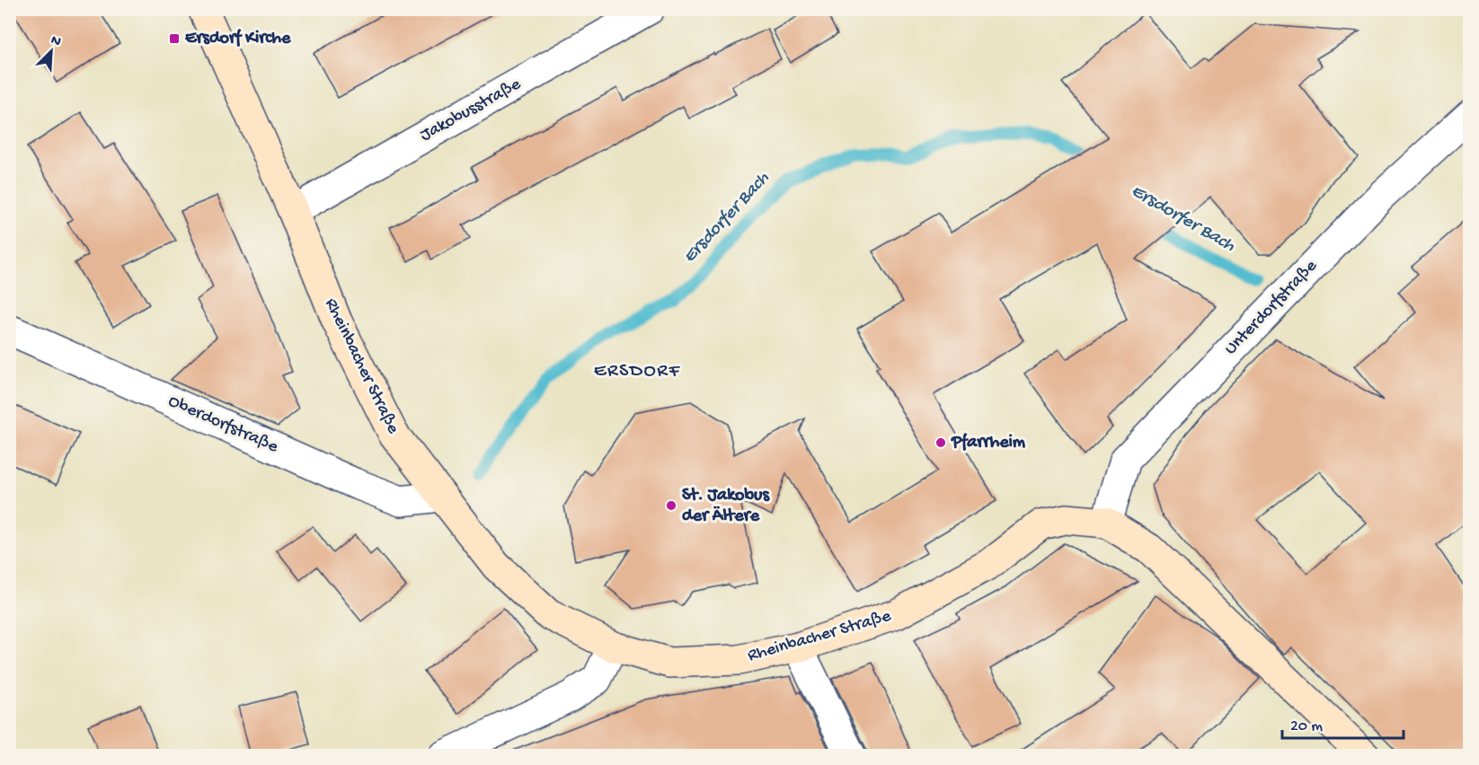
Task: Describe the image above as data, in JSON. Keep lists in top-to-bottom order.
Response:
{
  "streets": {
    "main road": ["Rheinbacher Straße"],
    "street": ["Jakobusstraße", "Unterdorfstraße", "Oberdorfstraße"]
  },
  "crossings": [
    ["Jakobusstraße", "Rheinbacher Straße"],
    ["Unterdorfstraße", "Rheinbacher Straße"],
    ["Rheinbacher Straße", "Oberdorfstraße"]
  ],
  "districts": ["ERSDORF"],
  "water": ["Ersdorfer Bach"],
  "places": {
    "transit": ["Ersdorf Kirche"],
    "other": ["Pfarrheim", "St. Jakobus der Ältere"]
  },
  "scale_bar": "20 m",
  "north": "top right"
}
